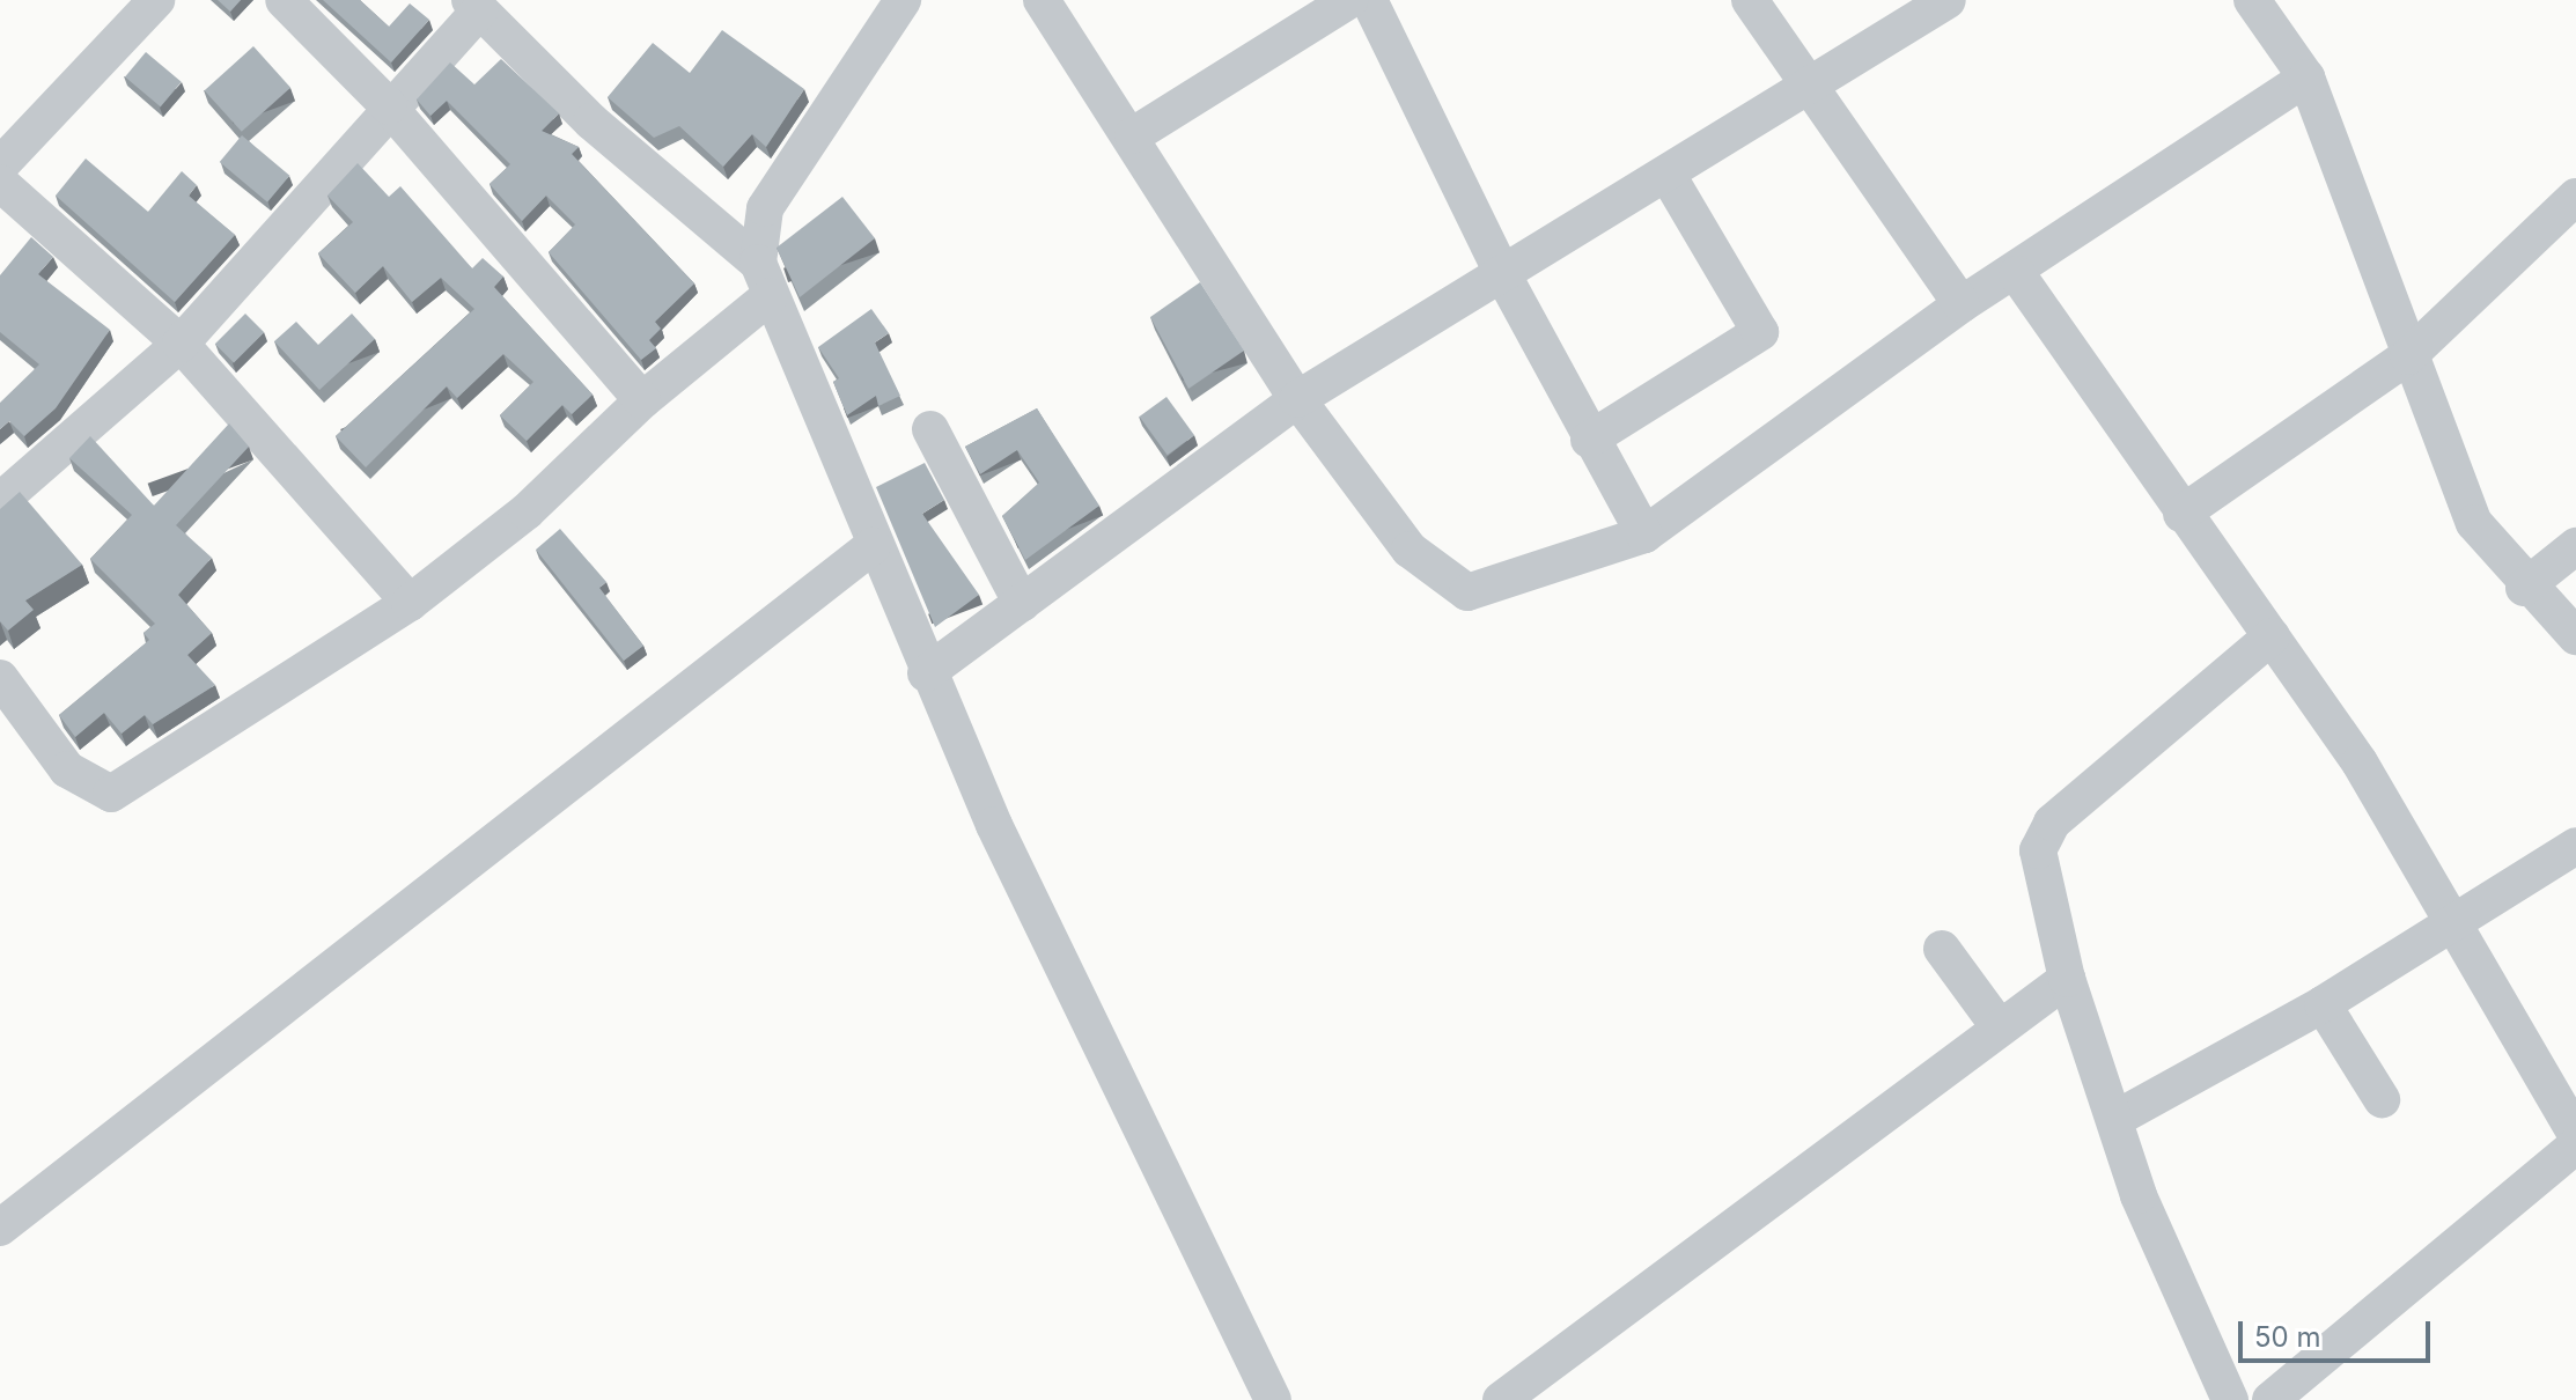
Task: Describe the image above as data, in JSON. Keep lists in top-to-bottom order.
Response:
{
  "scale_bar": "50 m"
}
